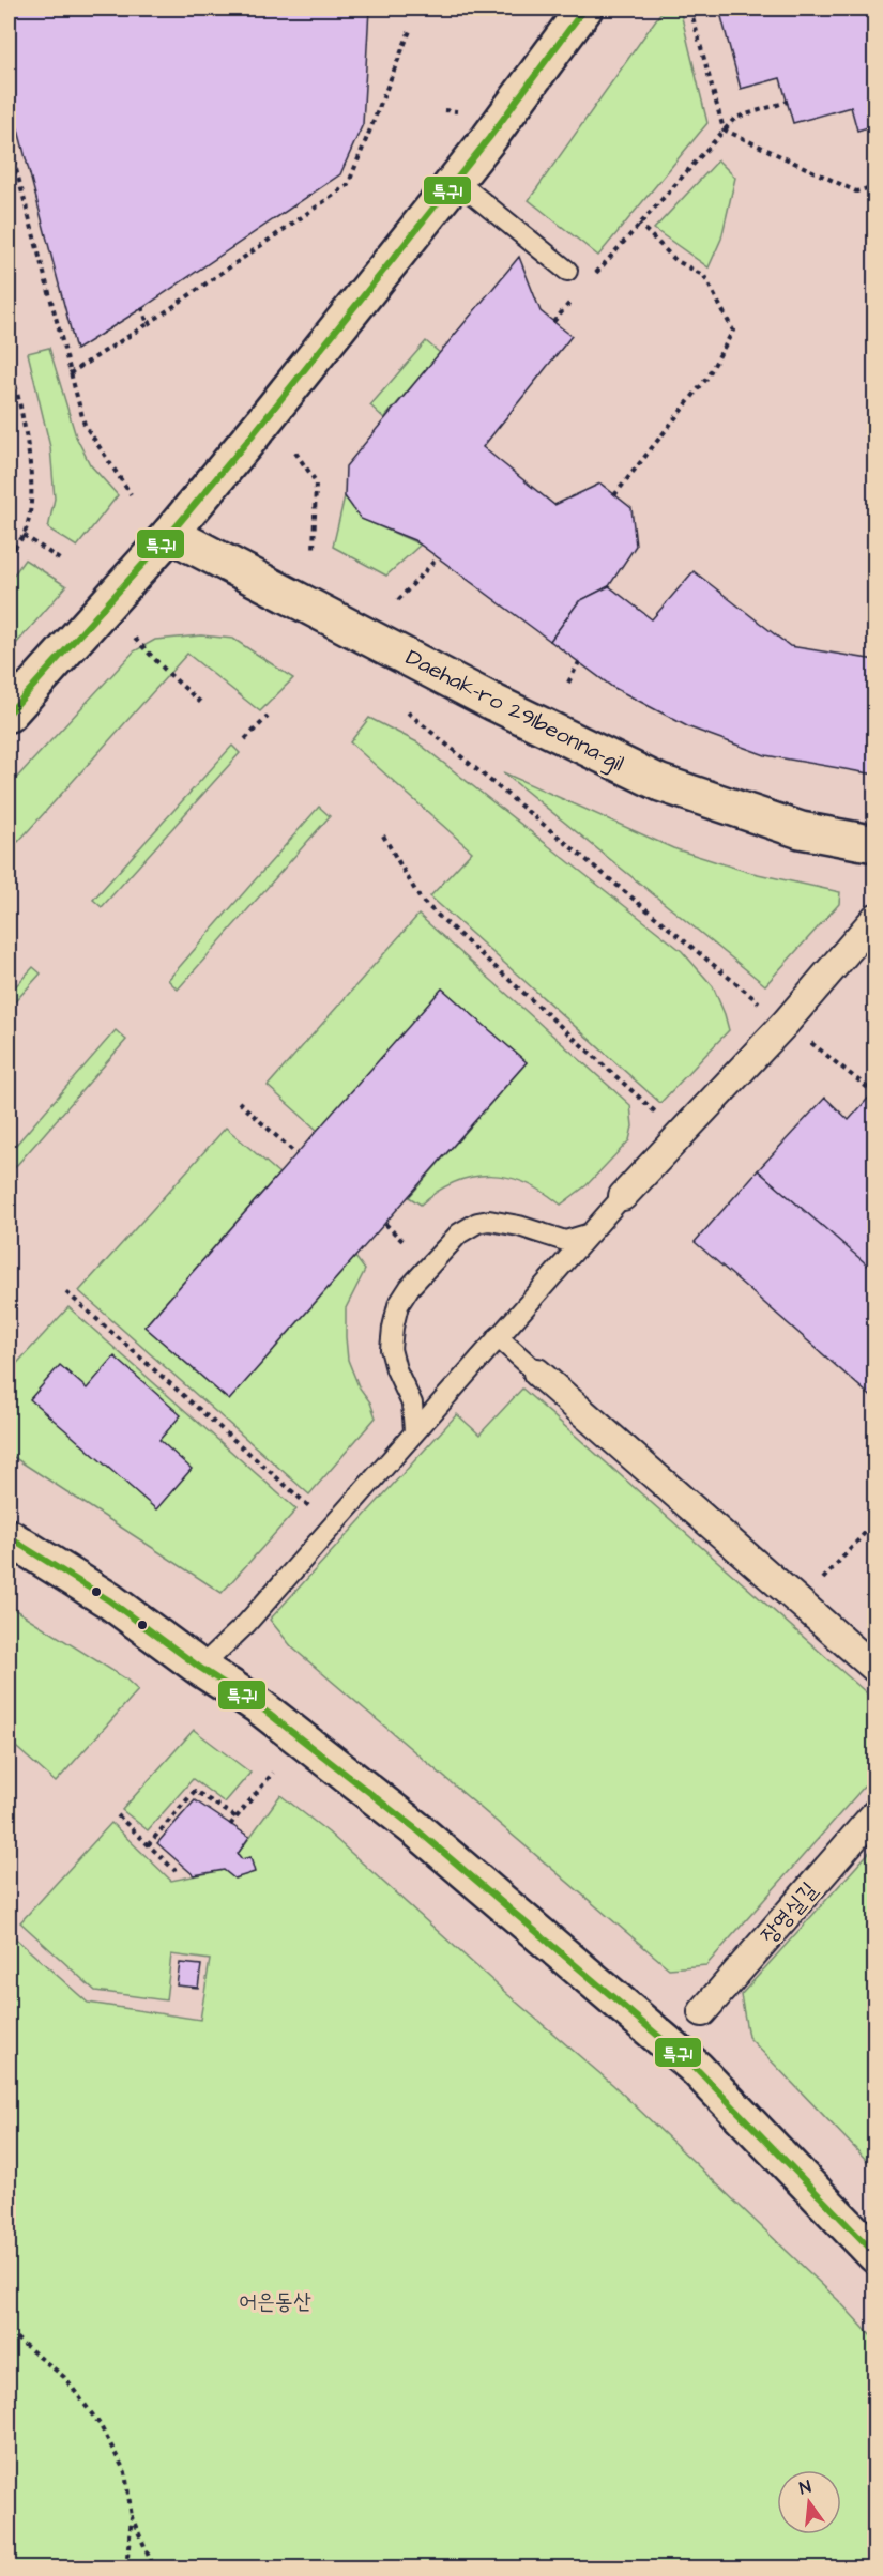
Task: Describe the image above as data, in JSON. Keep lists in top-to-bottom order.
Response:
{
  "streets": {
    "street": ["Daehak-ro 291beonna-gil", "장영실길"]
  },
  "parks": ["어은동산"],
  "lines": ["transit line 특구1"],
  "north": "top"
}
